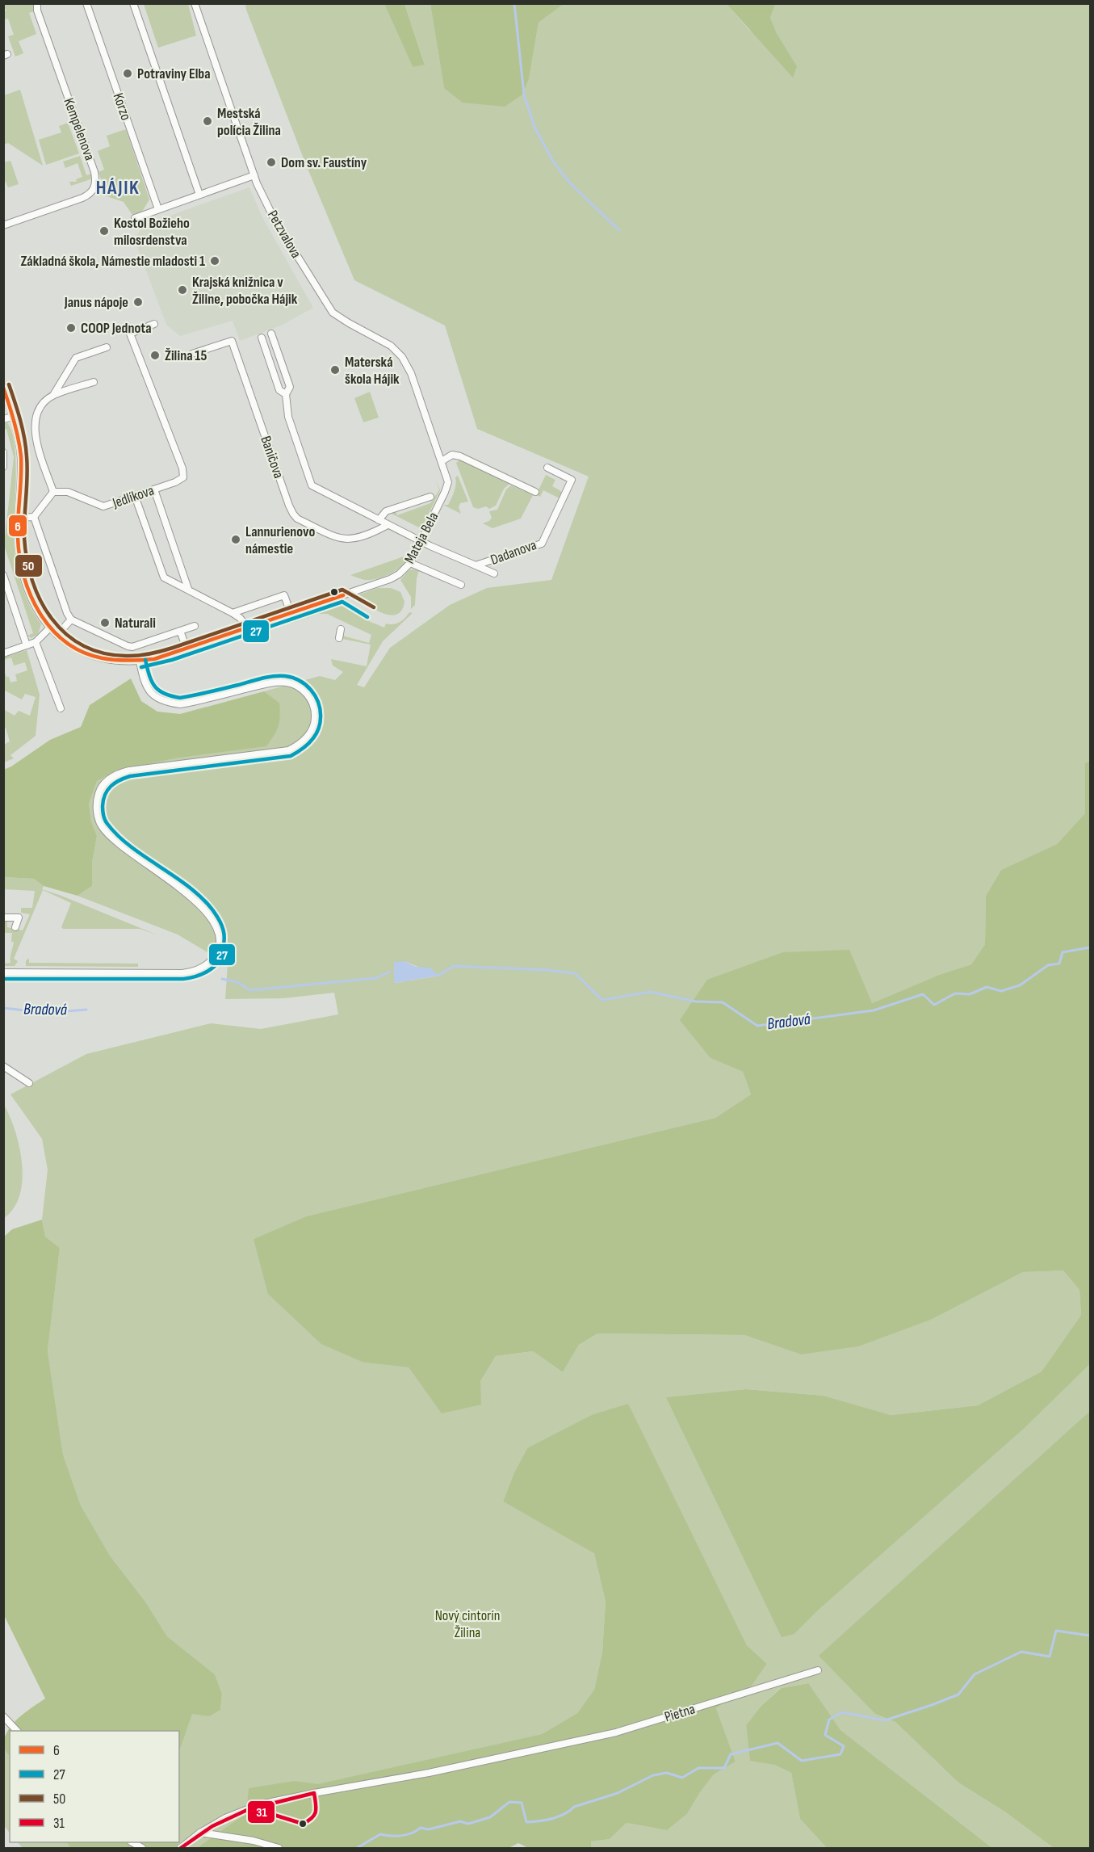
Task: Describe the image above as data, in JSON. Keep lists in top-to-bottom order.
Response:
{
  "streets": {
    "street": [
      "Korzo",
      "Kempelenova",
      "Petzvalova",
      "Baničova",
      "Jedlíkova",
      "Mateja Bela",
      "Dadanova",
      "Pietna"
    ]
  },
  "crossings": [
    ["Petzvalova", "Mateja Bela"],
    ["Baničova", "Mateja Bela"],
    ["Baničova", "Dadanova"],
    ["Mateja Bela", "Dadanova"]
  ],
  "districts": ["HÁJIK"],
  "water": ["Bradová"],
  "parks": ["Nový cintorín Žilina"],
  "places": [
    "Potraviny Elba",
    "Mestská polícia Žilina",
    "Dom sv. Faustíny",
    "Kostol Božieho milosrdenstva",
    "Základná škola, Námestie mladosti 1",
    "Krajská knižnica v Žiline, pobočka Hájik",
    "Janus nápoje",
    "COOP Jednota",
    "Žilina 15",
    "Materská škola Hájik",
    "Lannurienovo námestie",
    "Naturali"
  ],
  "lines": [
    "transit line 50",
    "transit line 6",
    "transit line 27",
    "transit line 31"
  ],
  "legend": [
    "6",
    "27",
    "50",
    "31"
  ]
}
